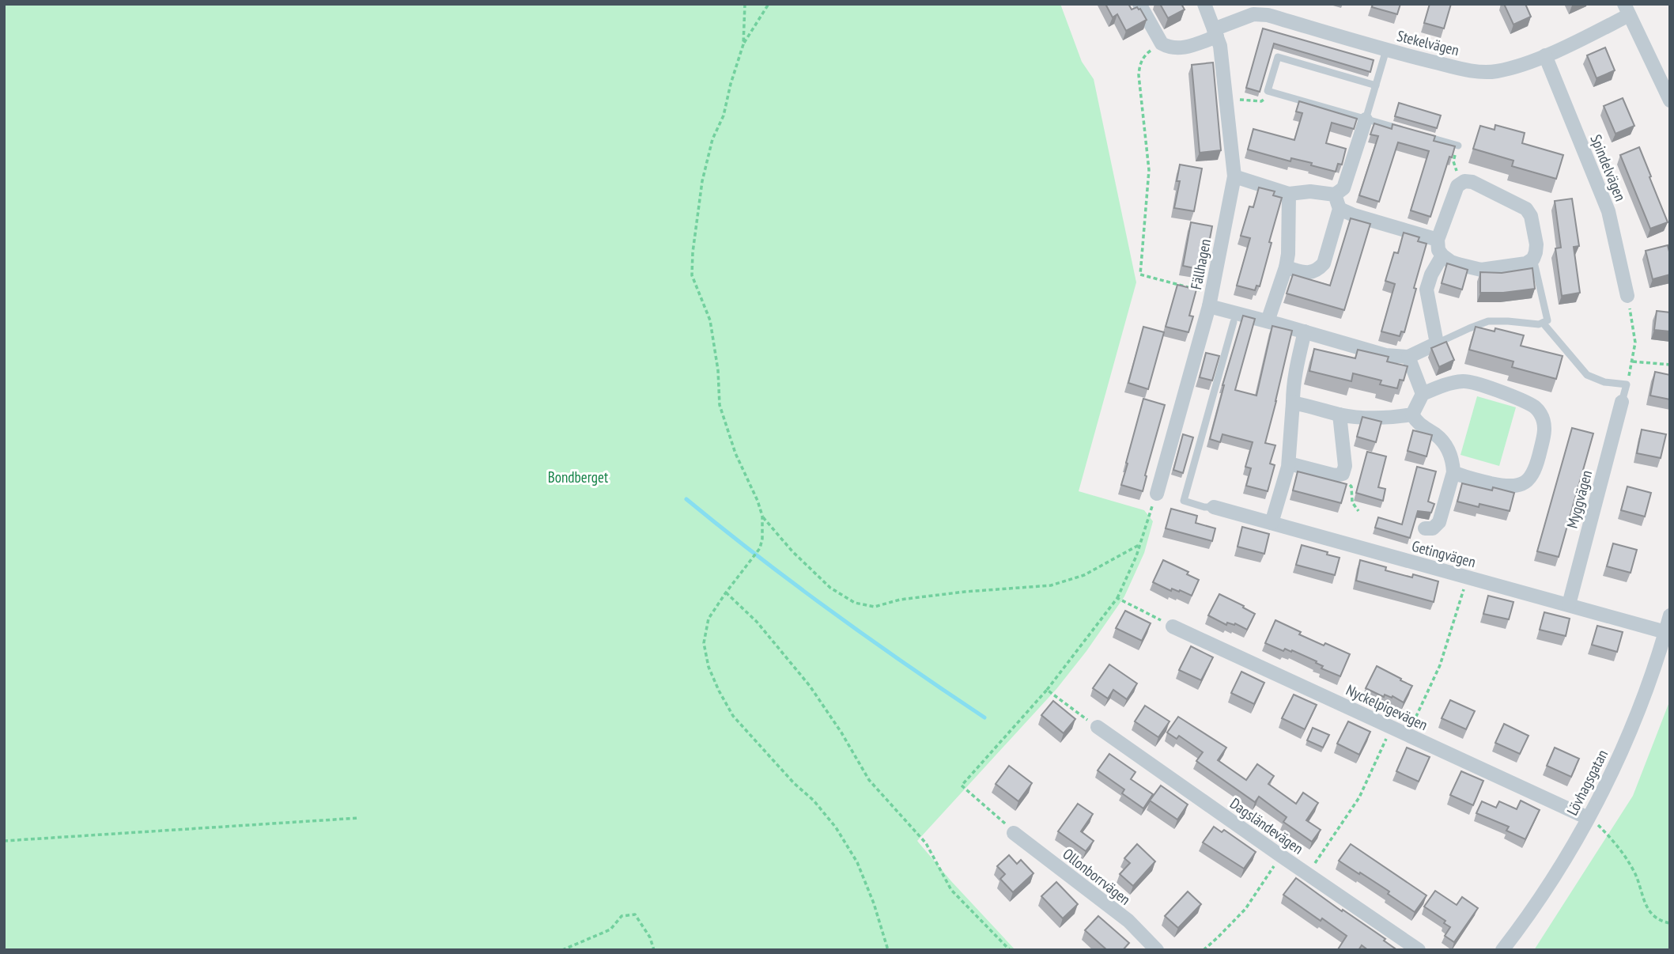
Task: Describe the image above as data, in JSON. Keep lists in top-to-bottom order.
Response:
{
  "streets": {
    "street": [
      "Stekelvägen",
      "Spindelvägen",
      "Fällhagen",
      "Myggvägen",
      "Getingvägen",
      "Nyckelpigevägen",
      "Lövhagsgatan",
      "Dagsländevägen",
      "Ollonborrvägen"
    ]
  },
  "crossings": [
    ["Stekelvägen", "Spindelvägen"],
    ["Stekelvägen", "Fällhagen"],
    ["Myggvägen", "Getingvägen"],
    ["Getingvägen", "Lövhagsgatan"],
    ["Nyckelpigevägen", "Lövhagsgatan"]
  ],
  "parks": ["Bondberget"]
}
